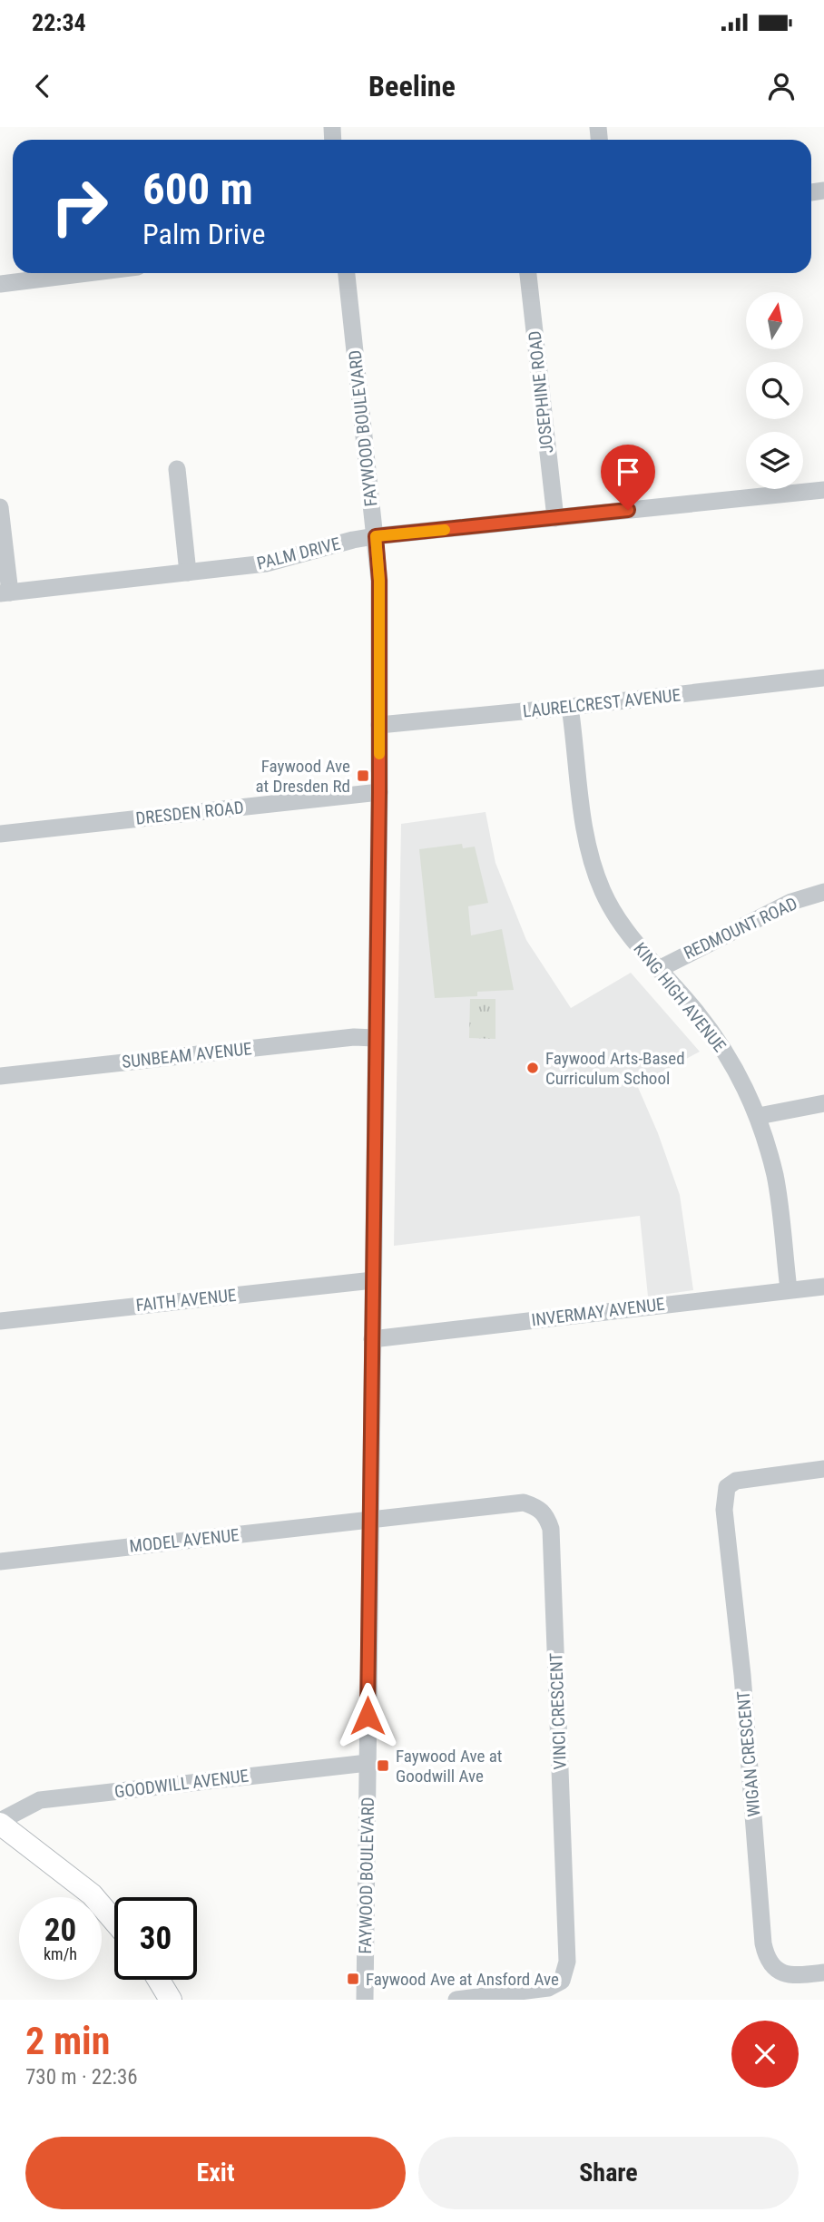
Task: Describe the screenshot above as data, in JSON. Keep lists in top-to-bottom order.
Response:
{
  "streets": {
    "street": [
      "JOSEPHINE ROAD",
      "FAYWOOD BOULEVARD",
      "PALM DRIVE",
      "LAURELCREST AVENUE",
      "DRESDEN ROAD",
      "REDMOUNT ROAD",
      "KING HIGH AVENUE",
      "SUNBEAM AVENUE",
      "FAITH AVENUE",
      "INVERMAY AVENUE",
      "MODEL AVENUE",
      "VINCI CRESCENT",
      "WIGAN CRESCENT",
      "GOODWILL AVENUE"
    ]
  },
  "crossings": [
    ["JOSEPHINE ROAD", "PALM DRIVE"],
    ["FAYWOOD BOULEVARD", "PALM DRIVE"],
    ["FAYWOOD BOULEVARD", "LAURELCREST AVENUE"],
    ["FAYWOOD BOULEVARD", "DRESDEN ROAD"],
    ["FAYWOOD BOULEVARD", "SUNBEAM AVENUE"],
    ["FAYWOOD BOULEVARD", "FAITH AVENUE"],
    ["FAYWOOD BOULEVARD", "INVERMAY AVENUE"],
    ["FAYWOOD BOULEVARD", "MODEL AVENUE"],
    ["FAYWOOD BOULEVARD", "VINCI CRESCENT"],
    ["FAYWOOD BOULEVARD", "GOODWILL AVENUE"],
    ["LAURELCREST AVENUE", "KING HIGH AVENUE"],
    ["REDMOUNT ROAD", "KING HIGH AVENUE"],
    ["KING HIGH AVENUE", "INVERMAY AVENUE"],
    ["MODEL AVENUE", "VINCI CRESCENT"]
  ],
  "places": {
    "transit": ["Faywood Ave at Dresden Rd", "Faywood Ave at Goodwill Ave", "Faywood Ave at Ansford Ave"],
    "other": ["Faywood Arts-Based Curriculum School"]
  },
  "north": "top",
  "page": {
    "status": "22:34",
    "header": "Beeline",
    "turn": ["600 m", "Palm Drive"],
    "speed": "20 km/h",
    "limit": "30",
    "heading": ["2 min", "730 m · 22:36"],
    "buttons": ["Exit", "Share"]
  }
}
